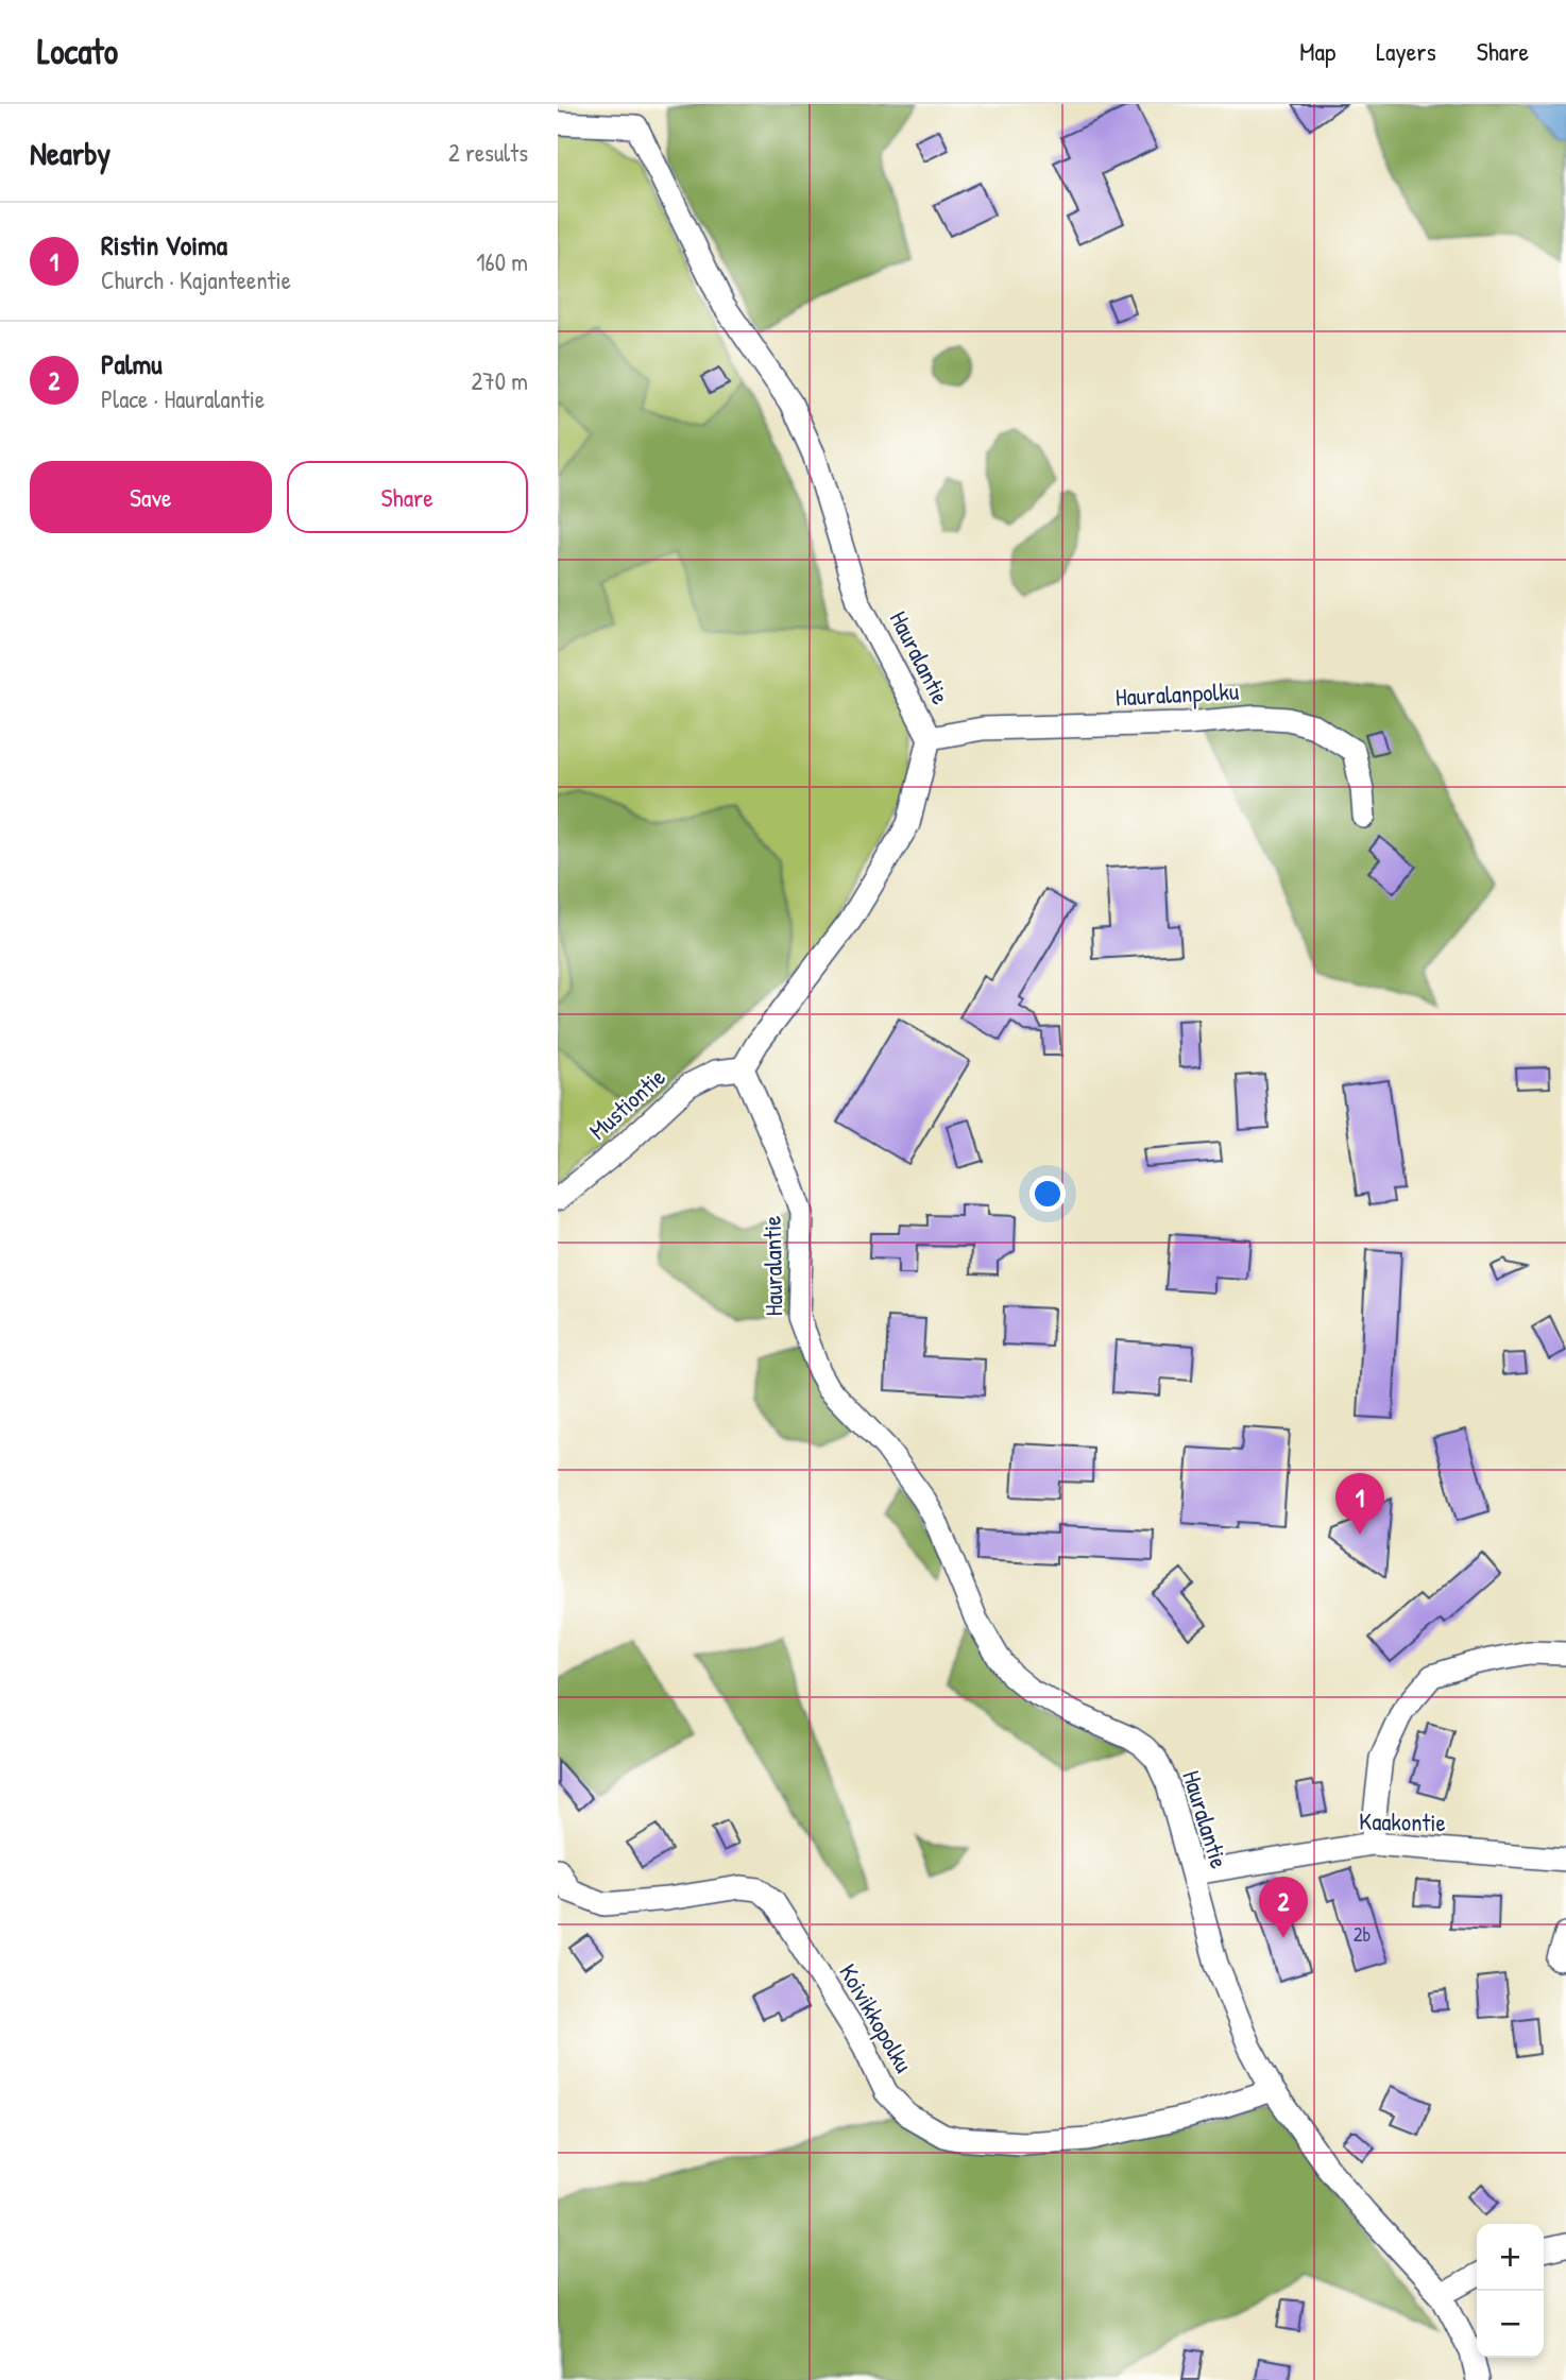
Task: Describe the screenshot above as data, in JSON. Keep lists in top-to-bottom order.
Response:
{
  "streets": {
    "street": [
      "Hauralantie",
      "Hauralanpolku",
      "Mustiontie",
      "Kaakontie",
      "Koivikkopolku"
    ]
  },
  "crossings": [
    ["Hauralantie", "Hauralanpolku"],
    ["Hauralantie", "Mustiontie"],
    ["Hauralantie", "Kaakontie"],
    ["Hauralantie", "Koivikkopolku"]
  ],
  "house_numbers": ["2b"],
  "page": {
    "header": "Locato",
    "nav": ["Map", "Layers", "Share"],
    "heading": ["Nearby", "2 results"],
    "list": [
      {
        "mark": "1",
        "name": "Ristin Voima",
        "note": "Church · Kajanteentie",
        "value": "160 m"
      },
      {
        "mark": "2",
        "name": "Palmu",
        "note": "Place · Hauralantie",
        "value": "270 m"
      }
    ],
    "buttons": ["Save", "Share"],
    "pins": ["1", "2"],
    "map_buttons": ["+", "−"]
  }
}
